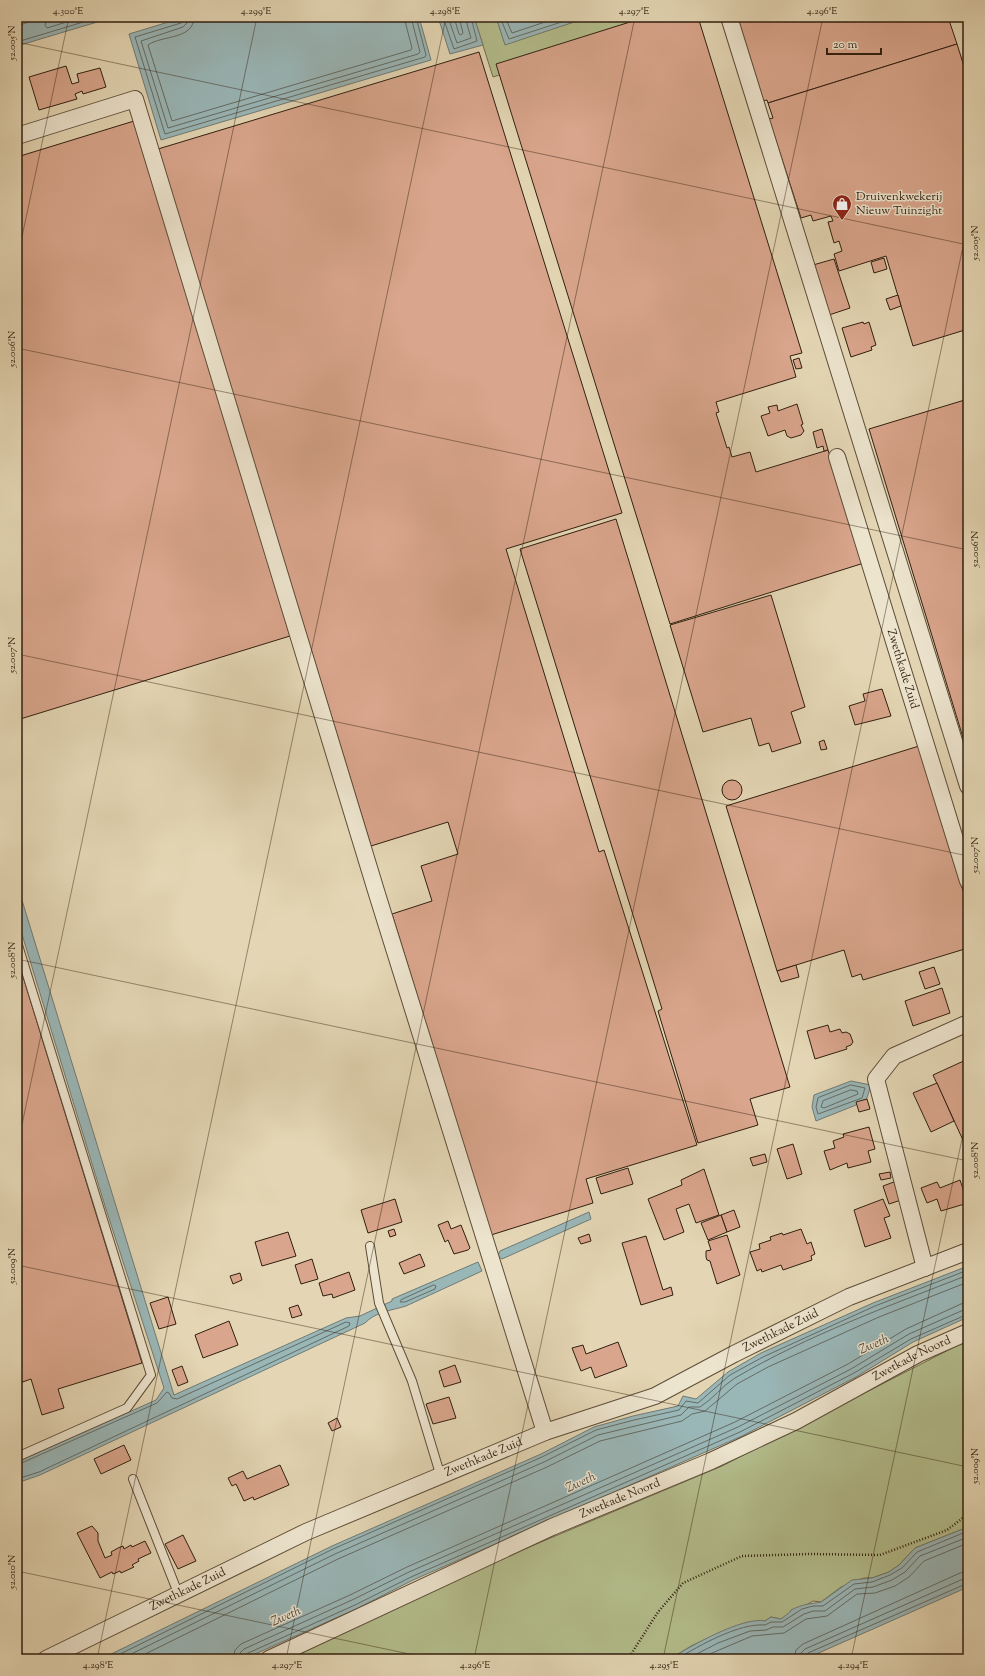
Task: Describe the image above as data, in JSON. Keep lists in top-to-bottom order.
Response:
{
  "streets": {
    "street": ["Zwethkade Zuid", "Zwetkade Noord"]
  },
  "water": ["Zweth"],
  "places": {
    "shop": ["Druivenkwekerij Nieuw Tuinzight"]
  },
  "scale_bar": "20 m",
  "coordinates": [
    "4.300°E",
    "4.299°E",
    "4.298°E",
    "4.297°E",
    "4.296°E",
    "52.005°N",
    "52.006°N",
    "52.007°N",
    "52.008°N",
    "52.009°N",
    "52.010°N",
    "4.295°E",
    "4.294°E"
  ]
}
